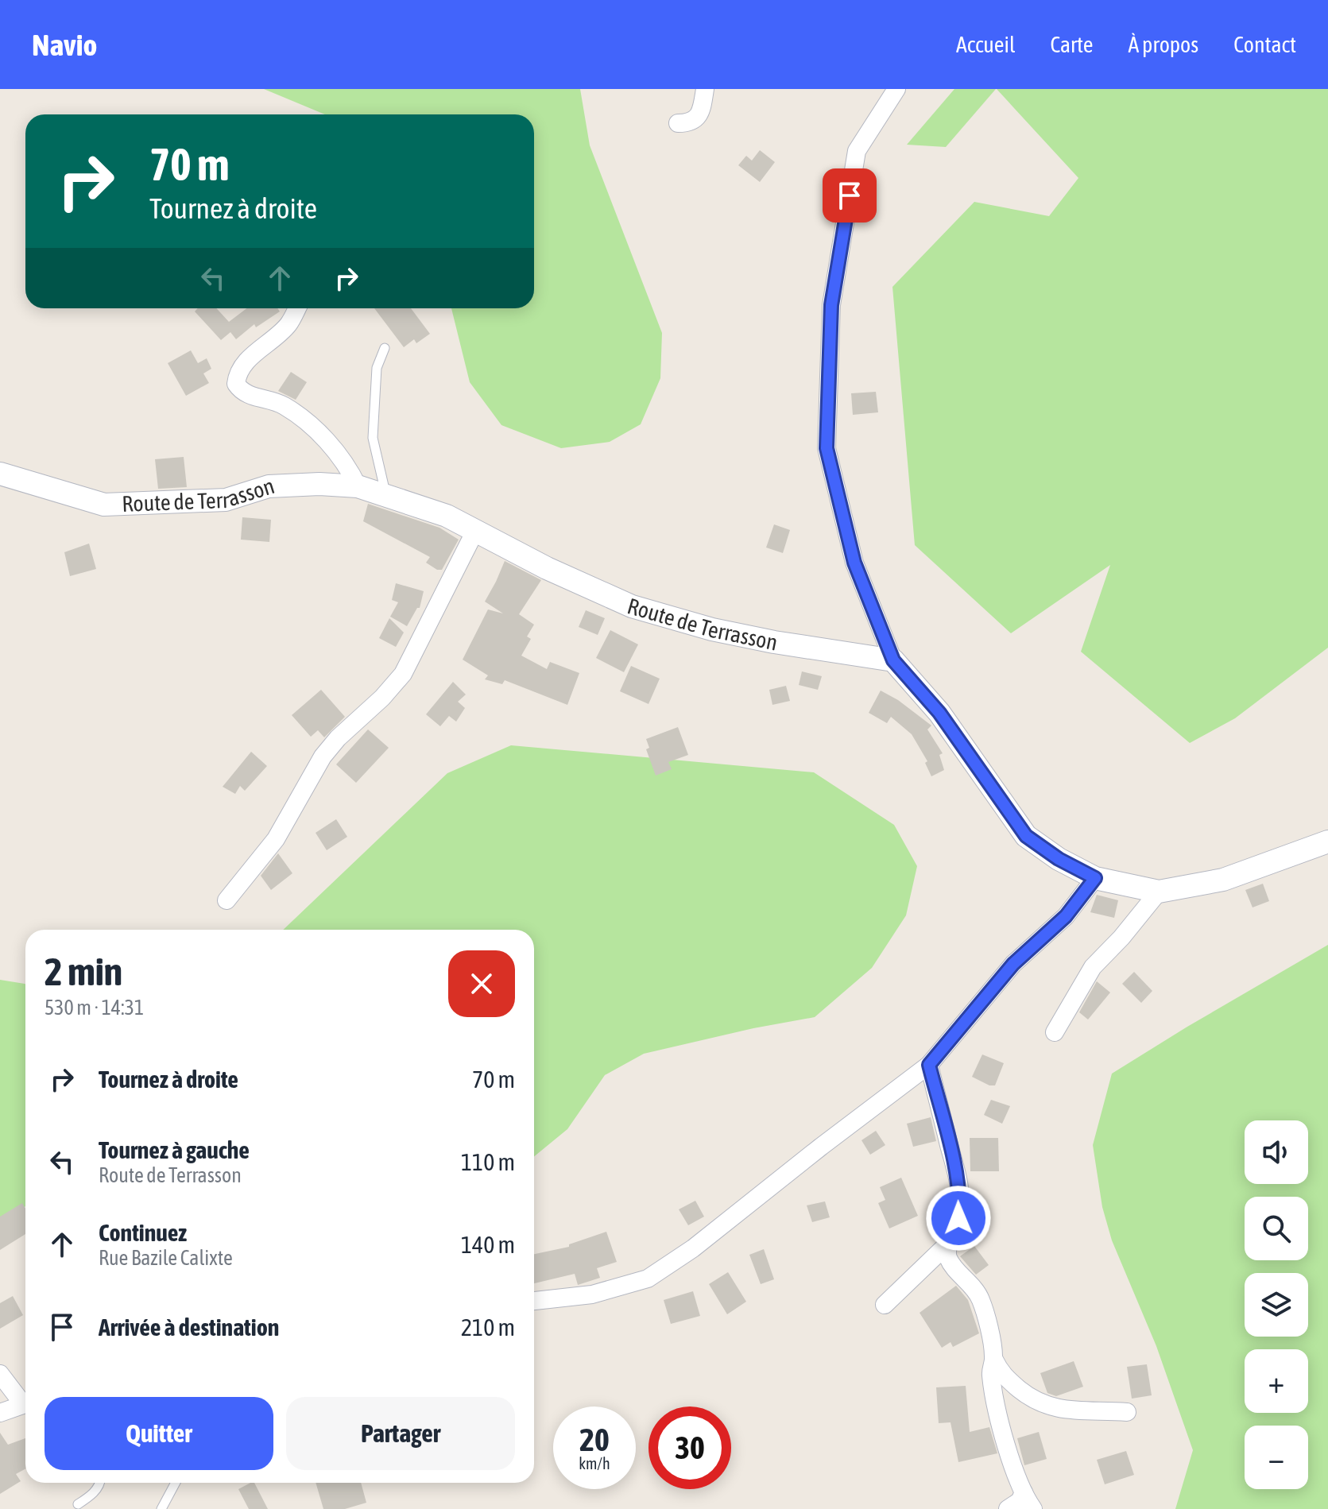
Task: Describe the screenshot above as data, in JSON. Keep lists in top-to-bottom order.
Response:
{
  "streets": {
    "street": ["Route de Terrasson"]
  },
  "page": {
    "header": "Navio",
    "nav": [
      "Accueil",
      "Carte",
      "À propos",
      "Contact"
    ],
    "turn": ["70 m", "Tournez à droite"],
    "heading": ["2 min", "530 m · 14:31"],
    "list": [
      {
        "name": "Tournez à droite",
        "value": "70 m"
      },
      {
        "name": "Tournez à gauche",
        "note": "Route de Terrasson",
        "value": "110 m"
      },
      {
        "name": "Continuez",
        "note": "Rue Bazile Calixte",
        "value": "140 m"
      },
      {
        "name": "Arrivée à destination",
        "value": "210 m"
      }
    ],
    "map_buttons": ["+", "−"],
    "buttons": ["Quitter", "Partager"],
    "speed": "20 km/h",
    "limit": "30"
  }
}
